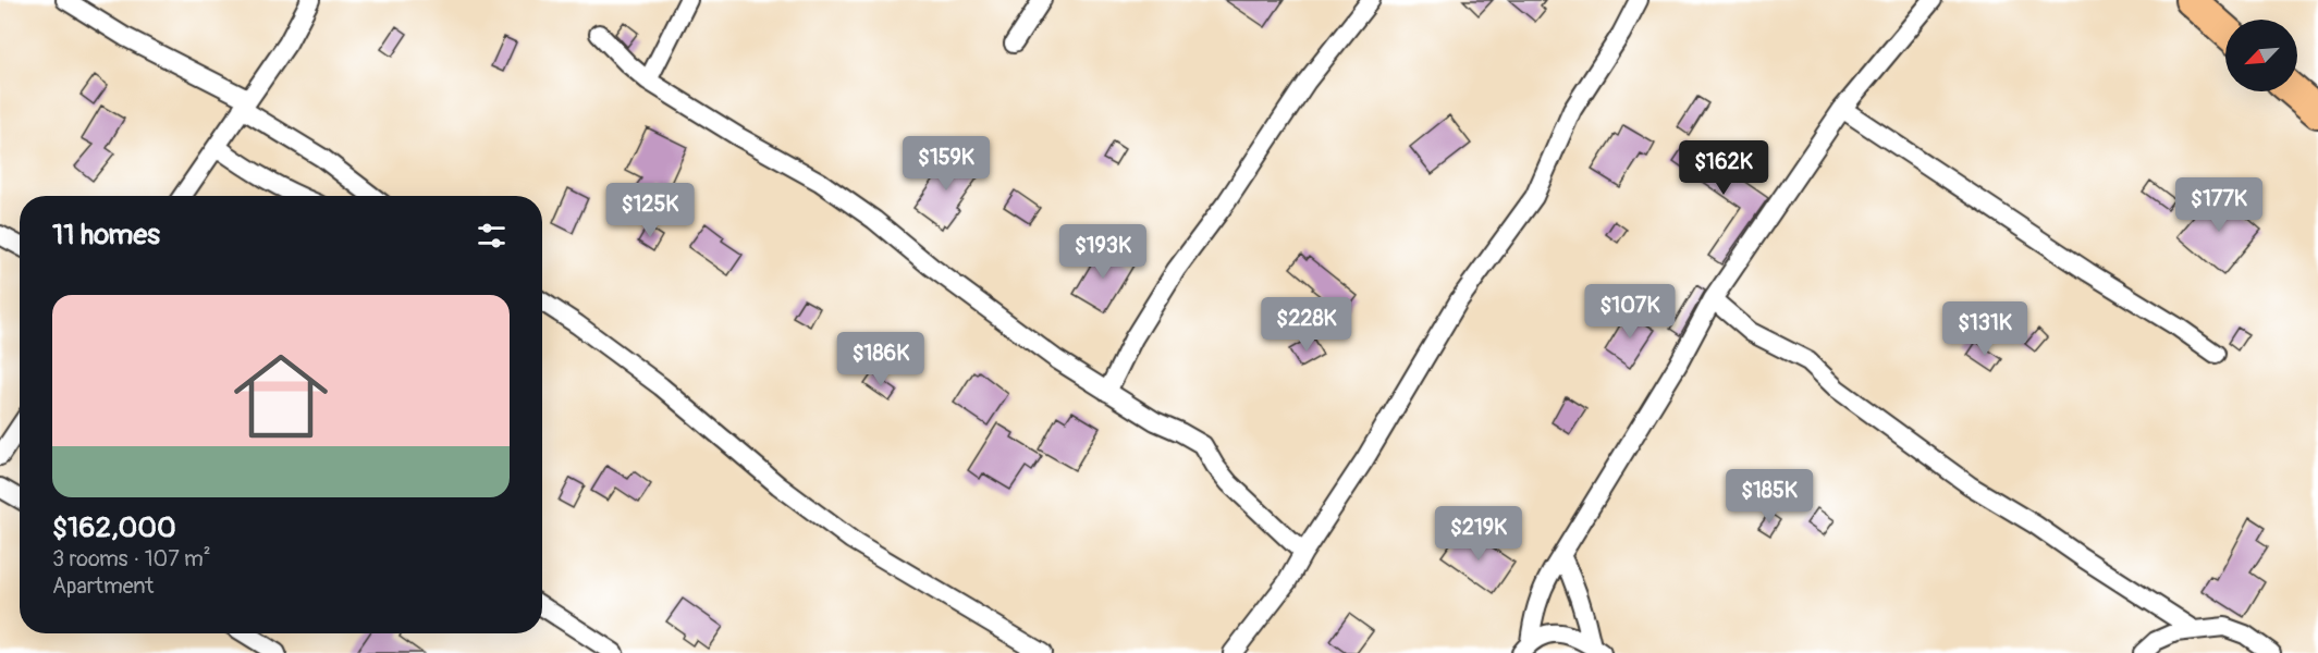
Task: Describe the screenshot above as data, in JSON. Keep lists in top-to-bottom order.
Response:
{
  "north": "bottom left",
  "page": {
    "price": [
      "$159K",
      "$162K",
      "$177K",
      "$125K",
      "$193K",
      "$107K",
      "$228K",
      "$131K",
      "$186K",
      "$185K",
      "$219K"
    ],
    "heading": "11 homes",
    "list": [
      {
        "name": "$162,000",
        "note": "3 rooms · 107 m² · Apartment"
      }
    ]
  }
}
